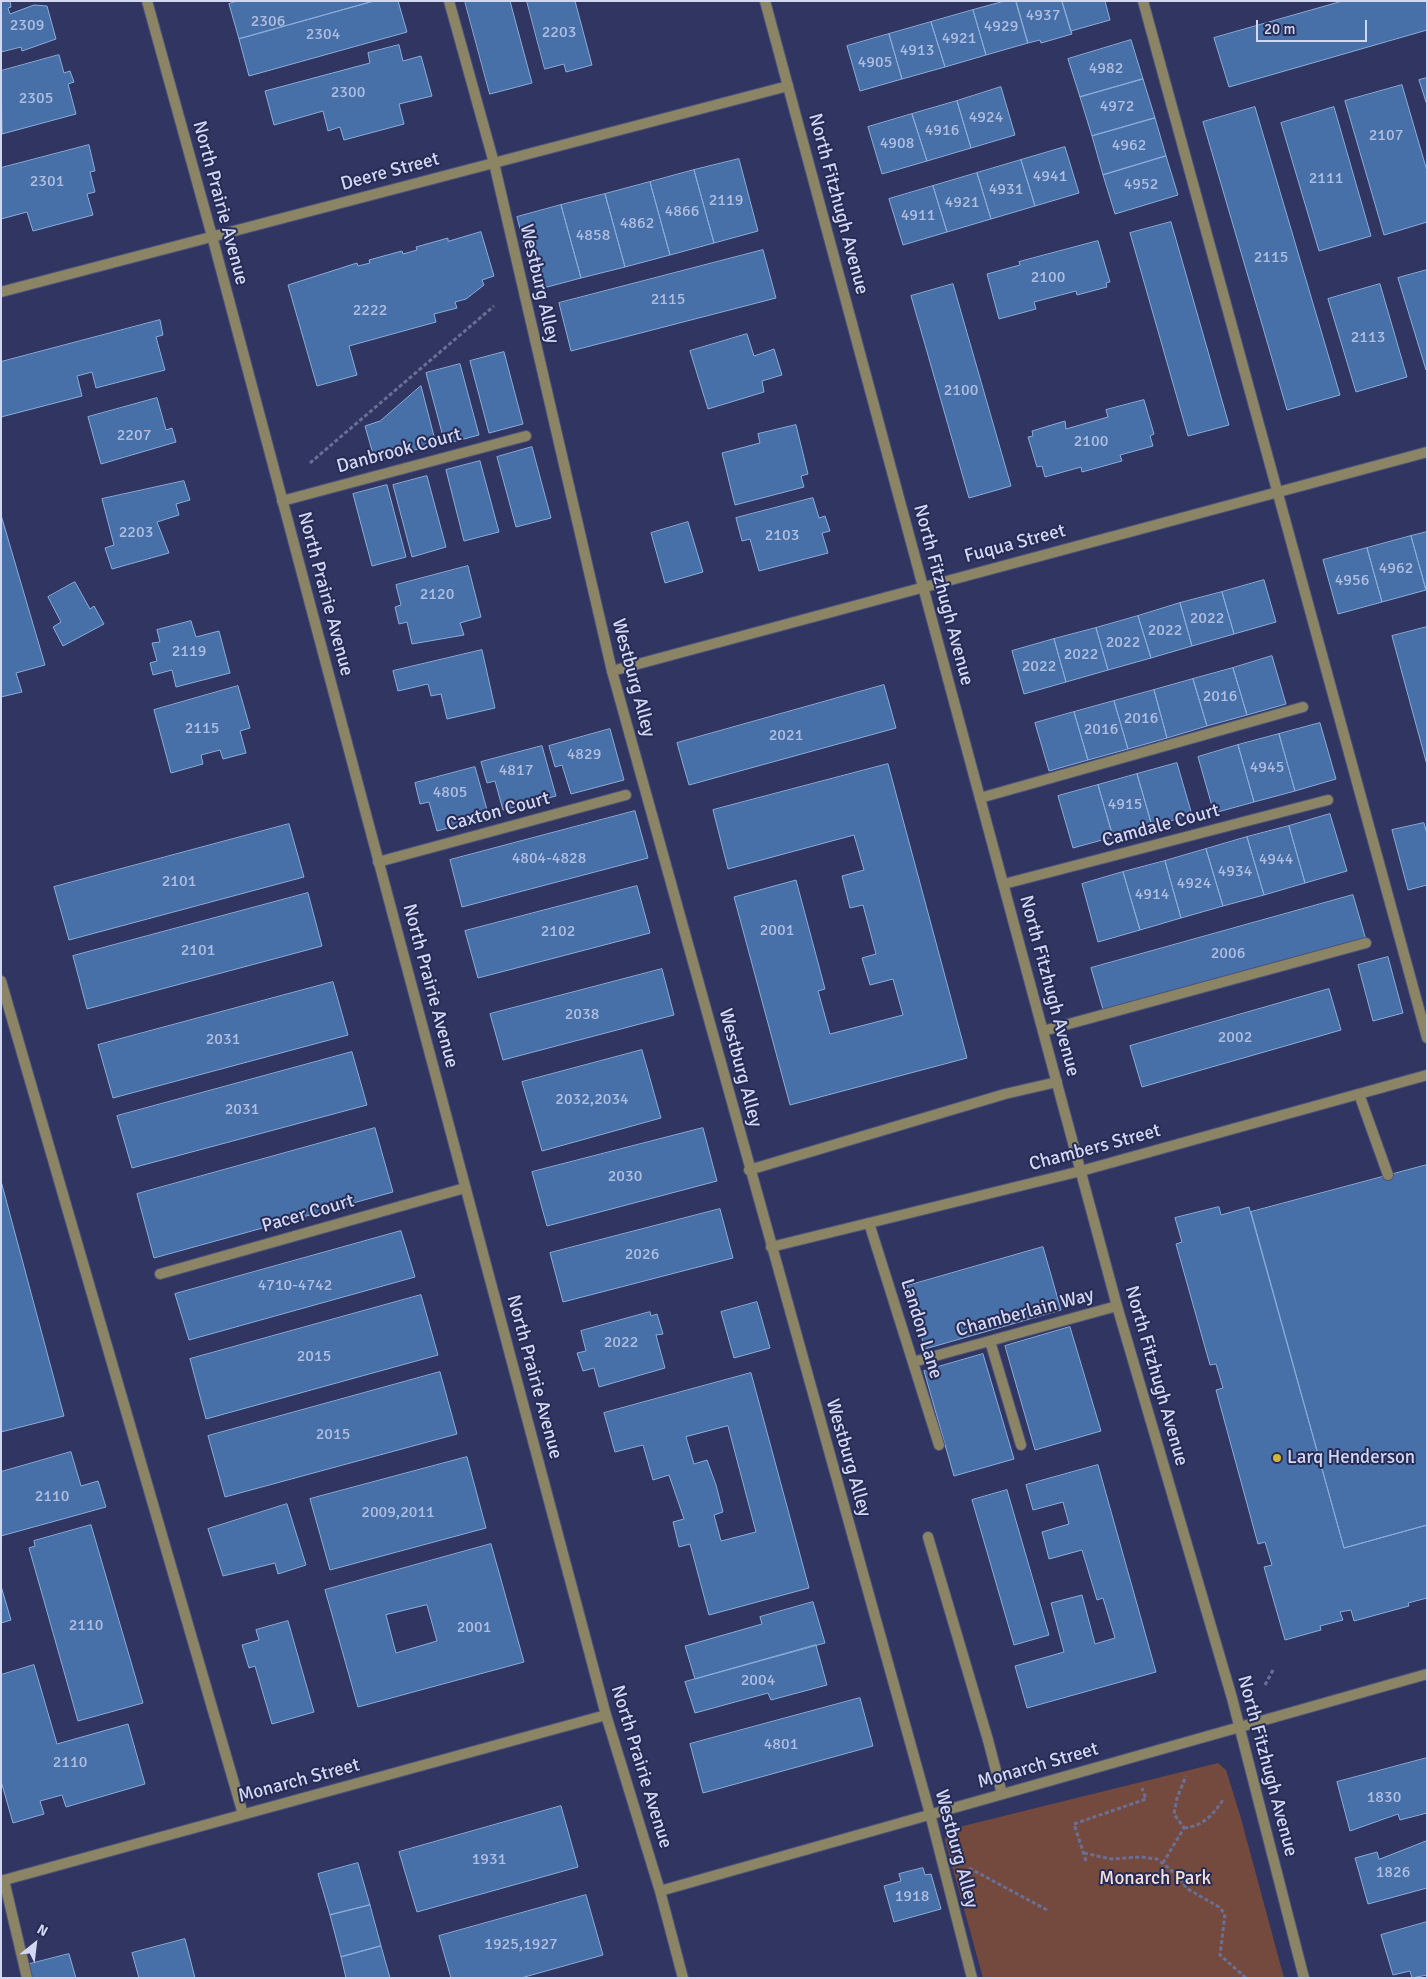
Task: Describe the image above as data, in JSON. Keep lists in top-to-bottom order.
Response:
{
  "streets": {
    "street": [
      "Deere Street",
      "North Prairie Avenue",
      "North Fitzhugh Avenue",
      "Westburg Alley",
      "Danbrook Court",
      "Fuqua Street",
      "Caxton Court",
      "Camdale Court",
      "Chambers Street",
      "Pacer Court",
      "Chamberlain Way",
      "Landon Lane",
      "Monarch Street"
    ]
  },
  "crossings": [
    ["Deere Street", "North Prairie Avenue"],
    ["Deere Street", "North Fitzhugh Avenue"],
    ["Deere Street", "Westburg Alley"],
    ["North Prairie Avenue", "Danbrook Court"],
    ["North Prairie Avenue", "Caxton Court"],
    ["North Prairie Avenue", "Pacer Court"],
    ["North Prairie Avenue", "Monarch Street"],
    ["North Fitzhugh Avenue", "Fuqua Street"],
    ["North Fitzhugh Avenue", "Camdale Court"],
    ["North Fitzhugh Avenue", "Chambers Street"],
    ["North Fitzhugh Avenue", "Chamberlain Way"],
    ["North Fitzhugh Avenue", "Monarch Street"],
    ["Westburg Alley", "Fuqua Street"],
    ["Westburg Alley", "Chambers Street"],
    ["Westburg Alley", "Monarch Street"],
    ["Chambers Street", "Landon Lane"],
    ["Chamberlain Way", "Landon Lane"]
  ],
  "parks": ["Monarch Park"],
  "places": ["Larq Henderson"],
  "house_numbers": [
    "4937",
    "2306",
    "2309",
    "4929",
    "2203",
    "2304",
    "4921",
    "4913",
    "4905",
    "4982",
    "2300",
    "2305",
    "4972",
    "4924",
    "4916",
    "2107",
    "4908",
    "4962",
    "4941",
    "2111",
    "2301",
    "4952",
    "4931",
    "2119",
    "4921",
    "4866",
    "4911",
    "4862",
    "4858",
    "2115",
    "2100",
    "2115",
    "2222",
    "2113",
    "2100",
    "2207",
    "2100",
    "2203",
    "2103",
    "4962",
    "4956",
    "2120",
    "2022",
    "2022",
    "2022",
    "2119",
    "2022",
    "2022",
    "2016",
    "2016",
    "2115",
    "2016",
    "2021",
    "4829",
    "4945",
    "4817",
    "4805",
    "4915",
    "4804-4828",
    "4944",
    "4934",
    "2101",
    "4924",
    "4914",
    "2001",
    "2102",
    "2101",
    "2006",
    "2038",
    "2002",
    "2031",
    "2032,2034",
    "2031",
    "2030",
    "2026",
    "4710-4742",
    "2022",
    "2015",
    "2015",
    "2110",
    "2009,2011",
    "2110",
    "2001",
    "2004",
    "4801",
    "2110",
    "1830",
    "1931",
    "1826",
    "1918",
    "1925,1927"
  ],
  "scale_bar": "20 m",
  "north": "top right"
}
